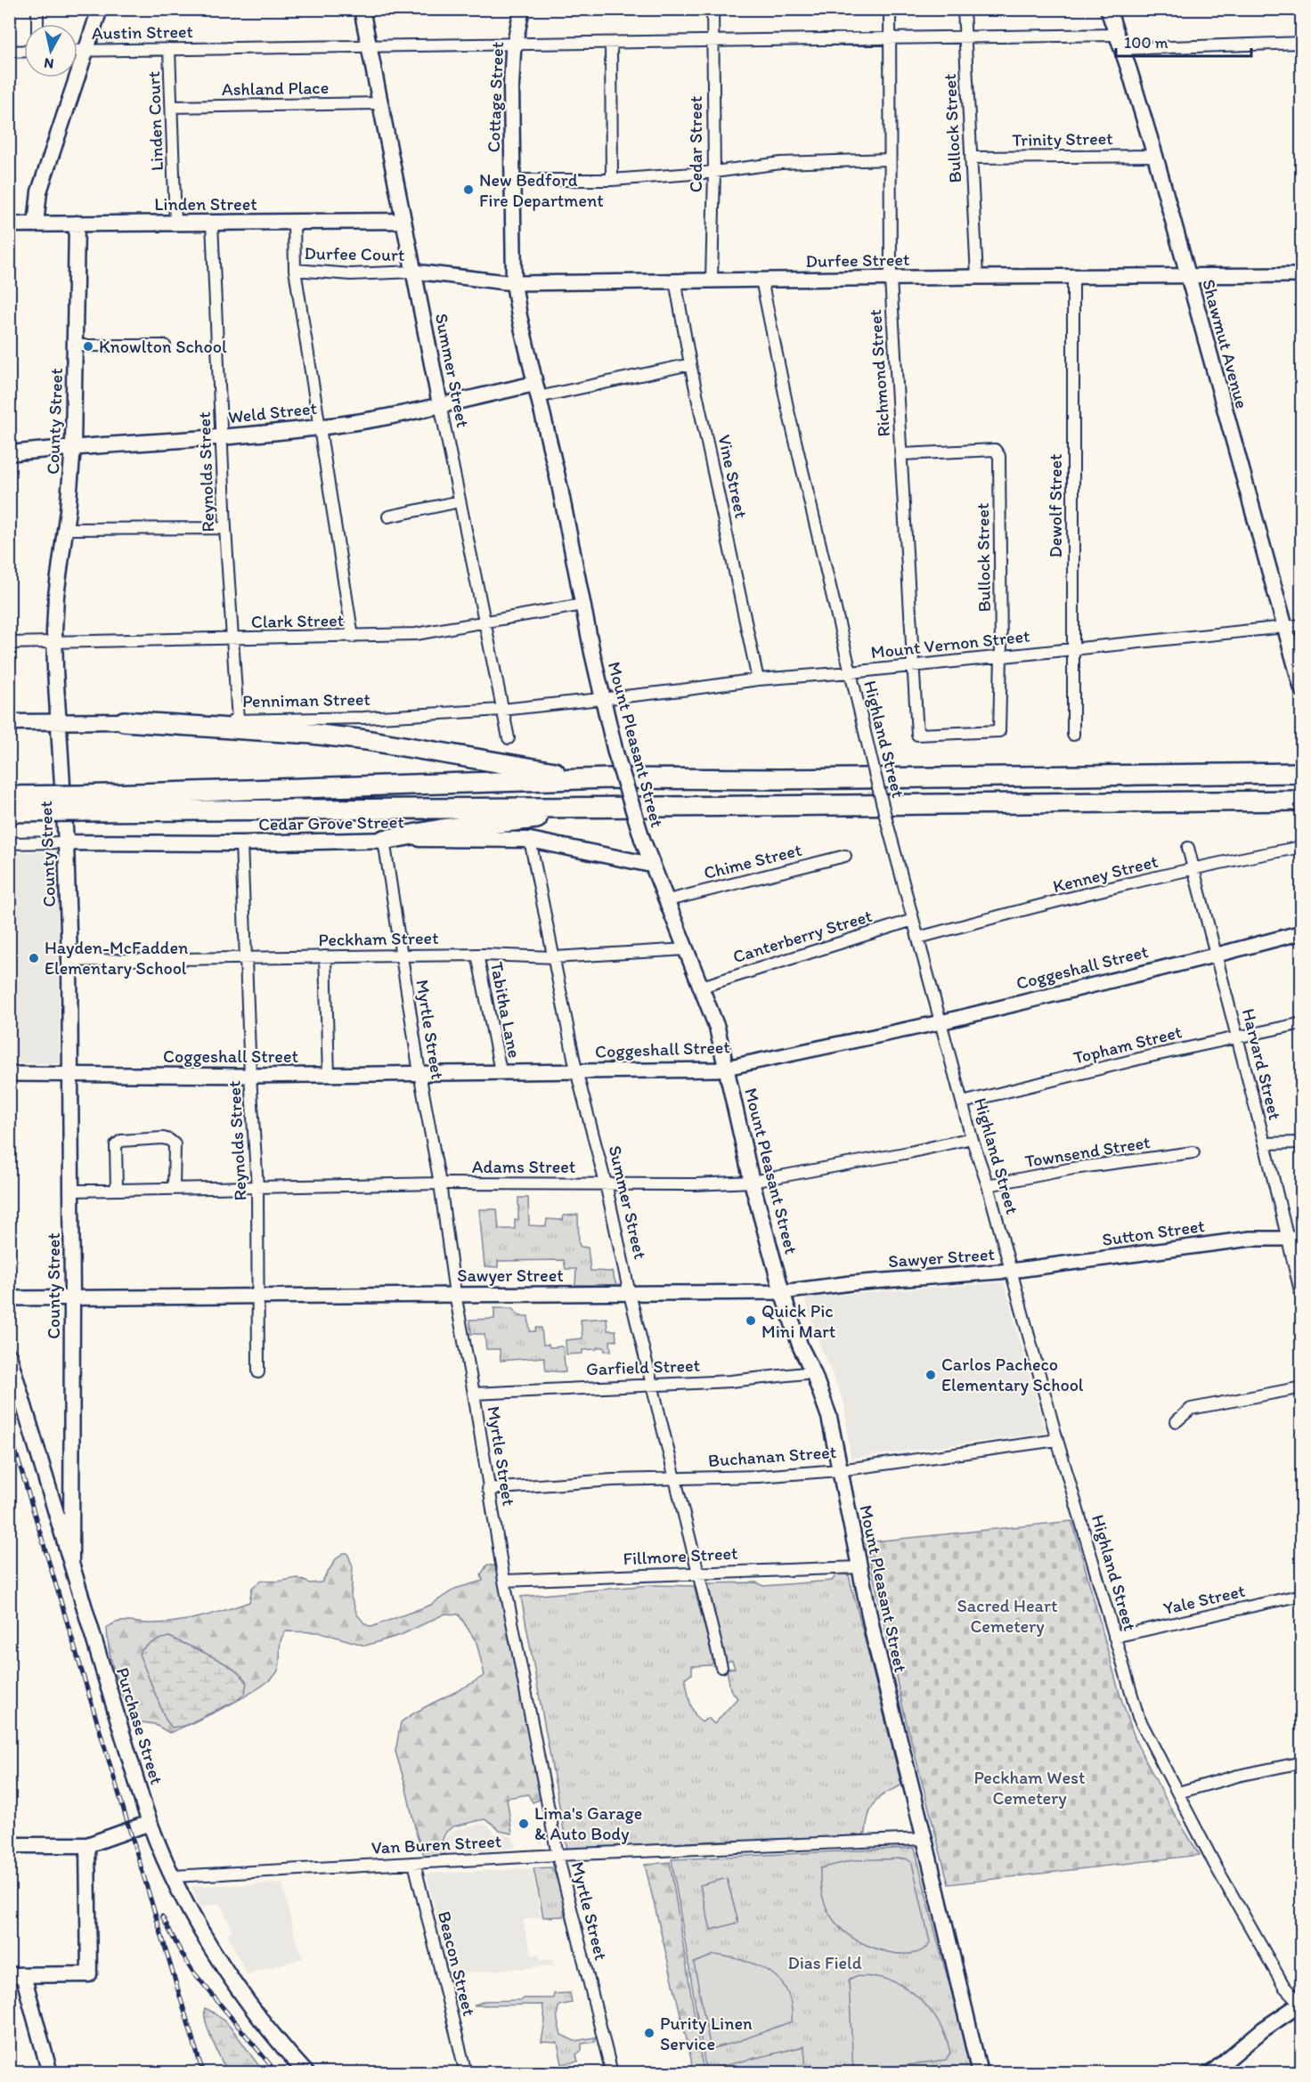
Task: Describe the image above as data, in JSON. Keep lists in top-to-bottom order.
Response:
{
  "streets": {
    "main road": [
      "Cottage Street",
      "Linden Street",
      "Shawmut Avenue",
      "Summer Street",
      "Weld Street",
      "County Street",
      "Penniman Street",
      "Mount Pleasant Street",
      "Cedar Grove Street",
      "Purchase Street"
    ],
    "street": [
      "Austin Street",
      "Ashland Place",
      "Linden Court",
      "Bullock Street",
      "Trinity Street",
      "Cedar Street",
      "Durfee Court",
      "Durfee Street",
      "Richmond Street",
      "Reynolds Street",
      "Vine Street",
      "Dewolf Street",
      "Clark Street",
      "Mount Vernon Street",
      "Highland Street",
      "Chime Street",
      "Kenney Street",
      "Canterberry Street",
      "Peckham Street",
      "Coggeshall Street",
      "Tabitha Lane",
      "Myrtle Street",
      "Topham Street",
      "Harvard Street",
      "Townsend Street",
      "Adams Street",
      "Sutton Street",
      "Sawyer Street",
      "Garfield Street",
      "Buchanan Street",
      "Fillmore Street",
      "Yale Street",
      "Van Buren Street",
      "Beacon Street"
    ]
  },
  "crossings": [
    ["Austin Street", "Cottage Street"],
    ["Austin Street", "Linden Court"],
    ["Austin Street", "Bullock Street"],
    ["Austin Street", "Cedar Street"],
    ["Austin Street", "Shawmut Avenue"],
    ["Austin Street", "Summer Street"],
    ["Austin Street", "Richmond Street"],
    ["Ashland Place", "Linden Court"],
    ["Ashland Place", "Summer Street"],
    ["Cottage Street", "Durfee Street"],
    ["Cottage Street", "Mount Pleasant Street"],
    ["Linden Court", "Linden Street"],
    ["Bullock Street", "Trinity Street"],
    ["Bullock Street", "Durfee Street"],
    ["Bullock Street", "Richmond Street"],
    ["Bullock Street", "Mount Vernon Street"],
    ["Trinity Street", "Shawmut Avenue"],
    ["Cedar Street", "Durfee Street"],
    ["Linden Street", "Summer Street"],
    ["Linden Street", "County Street"],
    ["Linden Street", "Reynolds Street"],
    ["Durfee Court", "Durfee Street"],
    ["Durfee Court", "Summer Street"],
    ["Durfee Street", "Shawmut Avenue"],
    ["Durfee Street", "Summer Street"],
    ["Durfee Street", "Richmond Street"],
    ["Durfee Street", "Vine Street"],
    ["Durfee Street", "Dewolf Street"],
    ["Durfee Street", "Highland Street"],
    ["Durfee Street", "Mount Pleasant Street"],
    ["Shawmut Avenue", "Mount Vernon Street"],
    ["Summer Street", "Weld Street"],
    ["Summer Street", "Clark Street"],
    ["Summer Street", "Penniman Street"],
    ["Summer Street", "Cedar Grove Street"],
    ["Summer Street", "Peckham Street"],
    ["Summer Street", "Coggeshall Street"],
    ["Summer Street", "Adams Street"],
    ["Summer Street", "Sawyer Street"],
    ["Summer Street", "Garfield Street"],
    ["Summer Street", "Buchanan Street"],
    ["Summer Street", "Fillmore Street"],
    ["Richmond Street", "Mount Vernon Street"],
    ["Weld Street", "County Street"],
    ["Weld Street", "Reynolds Street"],
    ["Weld Street", "Mount Pleasant Street"],
    ["County Street", "Clark Street"],
    ["County Street", "Penniman Street"],
    ["County Street", "Cedar Grove Street"],
    ["County Street", "Peckham Street"],
    ["County Street", "Coggeshall Street"],
    ["County Street", "Adams Street"],
    ["County Street", "Sawyer Street"],
    ["County Street", "Purchase Street"],
    ["Reynolds Street", "Clark Street"],
    ["Reynolds Street", "Penniman Street"],
    ["Reynolds Street", "Cedar Grove Street"],
    ["Reynolds Street", "Peckham Street"],
    ["Reynolds Street", "Coggeshall Street"],
    ["Reynolds Street", "Adams Street"],
    ["Reynolds Street", "Sawyer Street"],
    ["Vine Street", "Mount Vernon Street"],
    ["Dewolf Street", "Mount Vernon Street"],
    ["Clark Street", "Mount Pleasant Street"],
    ["Mount Vernon Street", "Penniman Street"],
    ["Mount Vernon Street", "Highland Street"],
    ["Mount Vernon Street", "Mount Pleasant Street"],
    ["Penniman Street", "Mount Pleasant Street"],
    ["Highland Street", "Kenney Street"],
    ["Highland Street", "Canterberry Street"],
    ["Highland Street", "Coggeshall Street"],
    ["Highland Street", "Topham Street"],
    ["Highland Street", "Townsend Street"],
    ["Highland Street", "Adams Street"],
    ["Highland Street", "Sutton Street"],
    ["Highland Street", "Sawyer Street"],
    ["Highland Street", "Buchanan Street"],
    ["Highland Street", "Yale Street"],
    ["Mount Pleasant Street", "Cedar Grove Street"],
    ["Mount Pleasant Street", "Chime Street"],
    ["Mount Pleasant Street", "Canterberry Street"],
    ["Mount Pleasant Street", "Peckham Street"],
    ["Mount Pleasant Street", "Coggeshall Street"],
    ["Mount Pleasant Street", "Adams Street"],
    ["Mount Pleasant Street", "Sawyer Street"],
    ["Mount Pleasant Street", "Garfield Street"],
    ["Mount Pleasant Street", "Buchanan Street"],
    ["Mount Pleasant Street", "Fillmore Street"],
    ["Mount Pleasant Street", "Van Buren Street"],
    ["Cedar Grove Street", "Myrtle Street"],
    ["Kenney Street", "Harvard Street"],
    ["Peckham Street", "Tabitha Lane"],
    ["Peckham Street", "Myrtle Street"],
    ["Coggeshall Street", "Tabitha Lane"],
    ["Coggeshall Street", "Myrtle Street"],
    ["Coggeshall Street", "Harvard Street"],
    ["Myrtle Street", "Adams Street"],
    ["Myrtle Street", "Sawyer Street"],
    ["Myrtle Street", "Garfield Street"],
    ["Myrtle Street", "Buchanan Street"],
    ["Myrtle Street", "Fillmore Street"],
    ["Myrtle Street", "Van Buren Street"],
    ["Topham Street", "Harvard Street"],
    ["Harvard Street", "Sutton Street"],
    ["Sutton Street", "Sawyer Street"],
    ["Purchase Street", "Van Buren Street"],
    ["Van Buren Street", "Beacon Street"]
  ],
  "parks": ["Sacred Heart Cemetery", "Peckham West Cemetery", "Dias Field"],
  "places": [
    "New Bedford Fire Department",
    "Knowlton School",
    "Hayden-McFadden Elementary School",
    "Quick Pic Mini Mart",
    "Carlos Pacheco Elementary School",
    "Lima's Garage & Auto Body",
    "Purity Linen Service"
  ],
  "scale_bar": "100 m",
  "north": "bottom"
}
